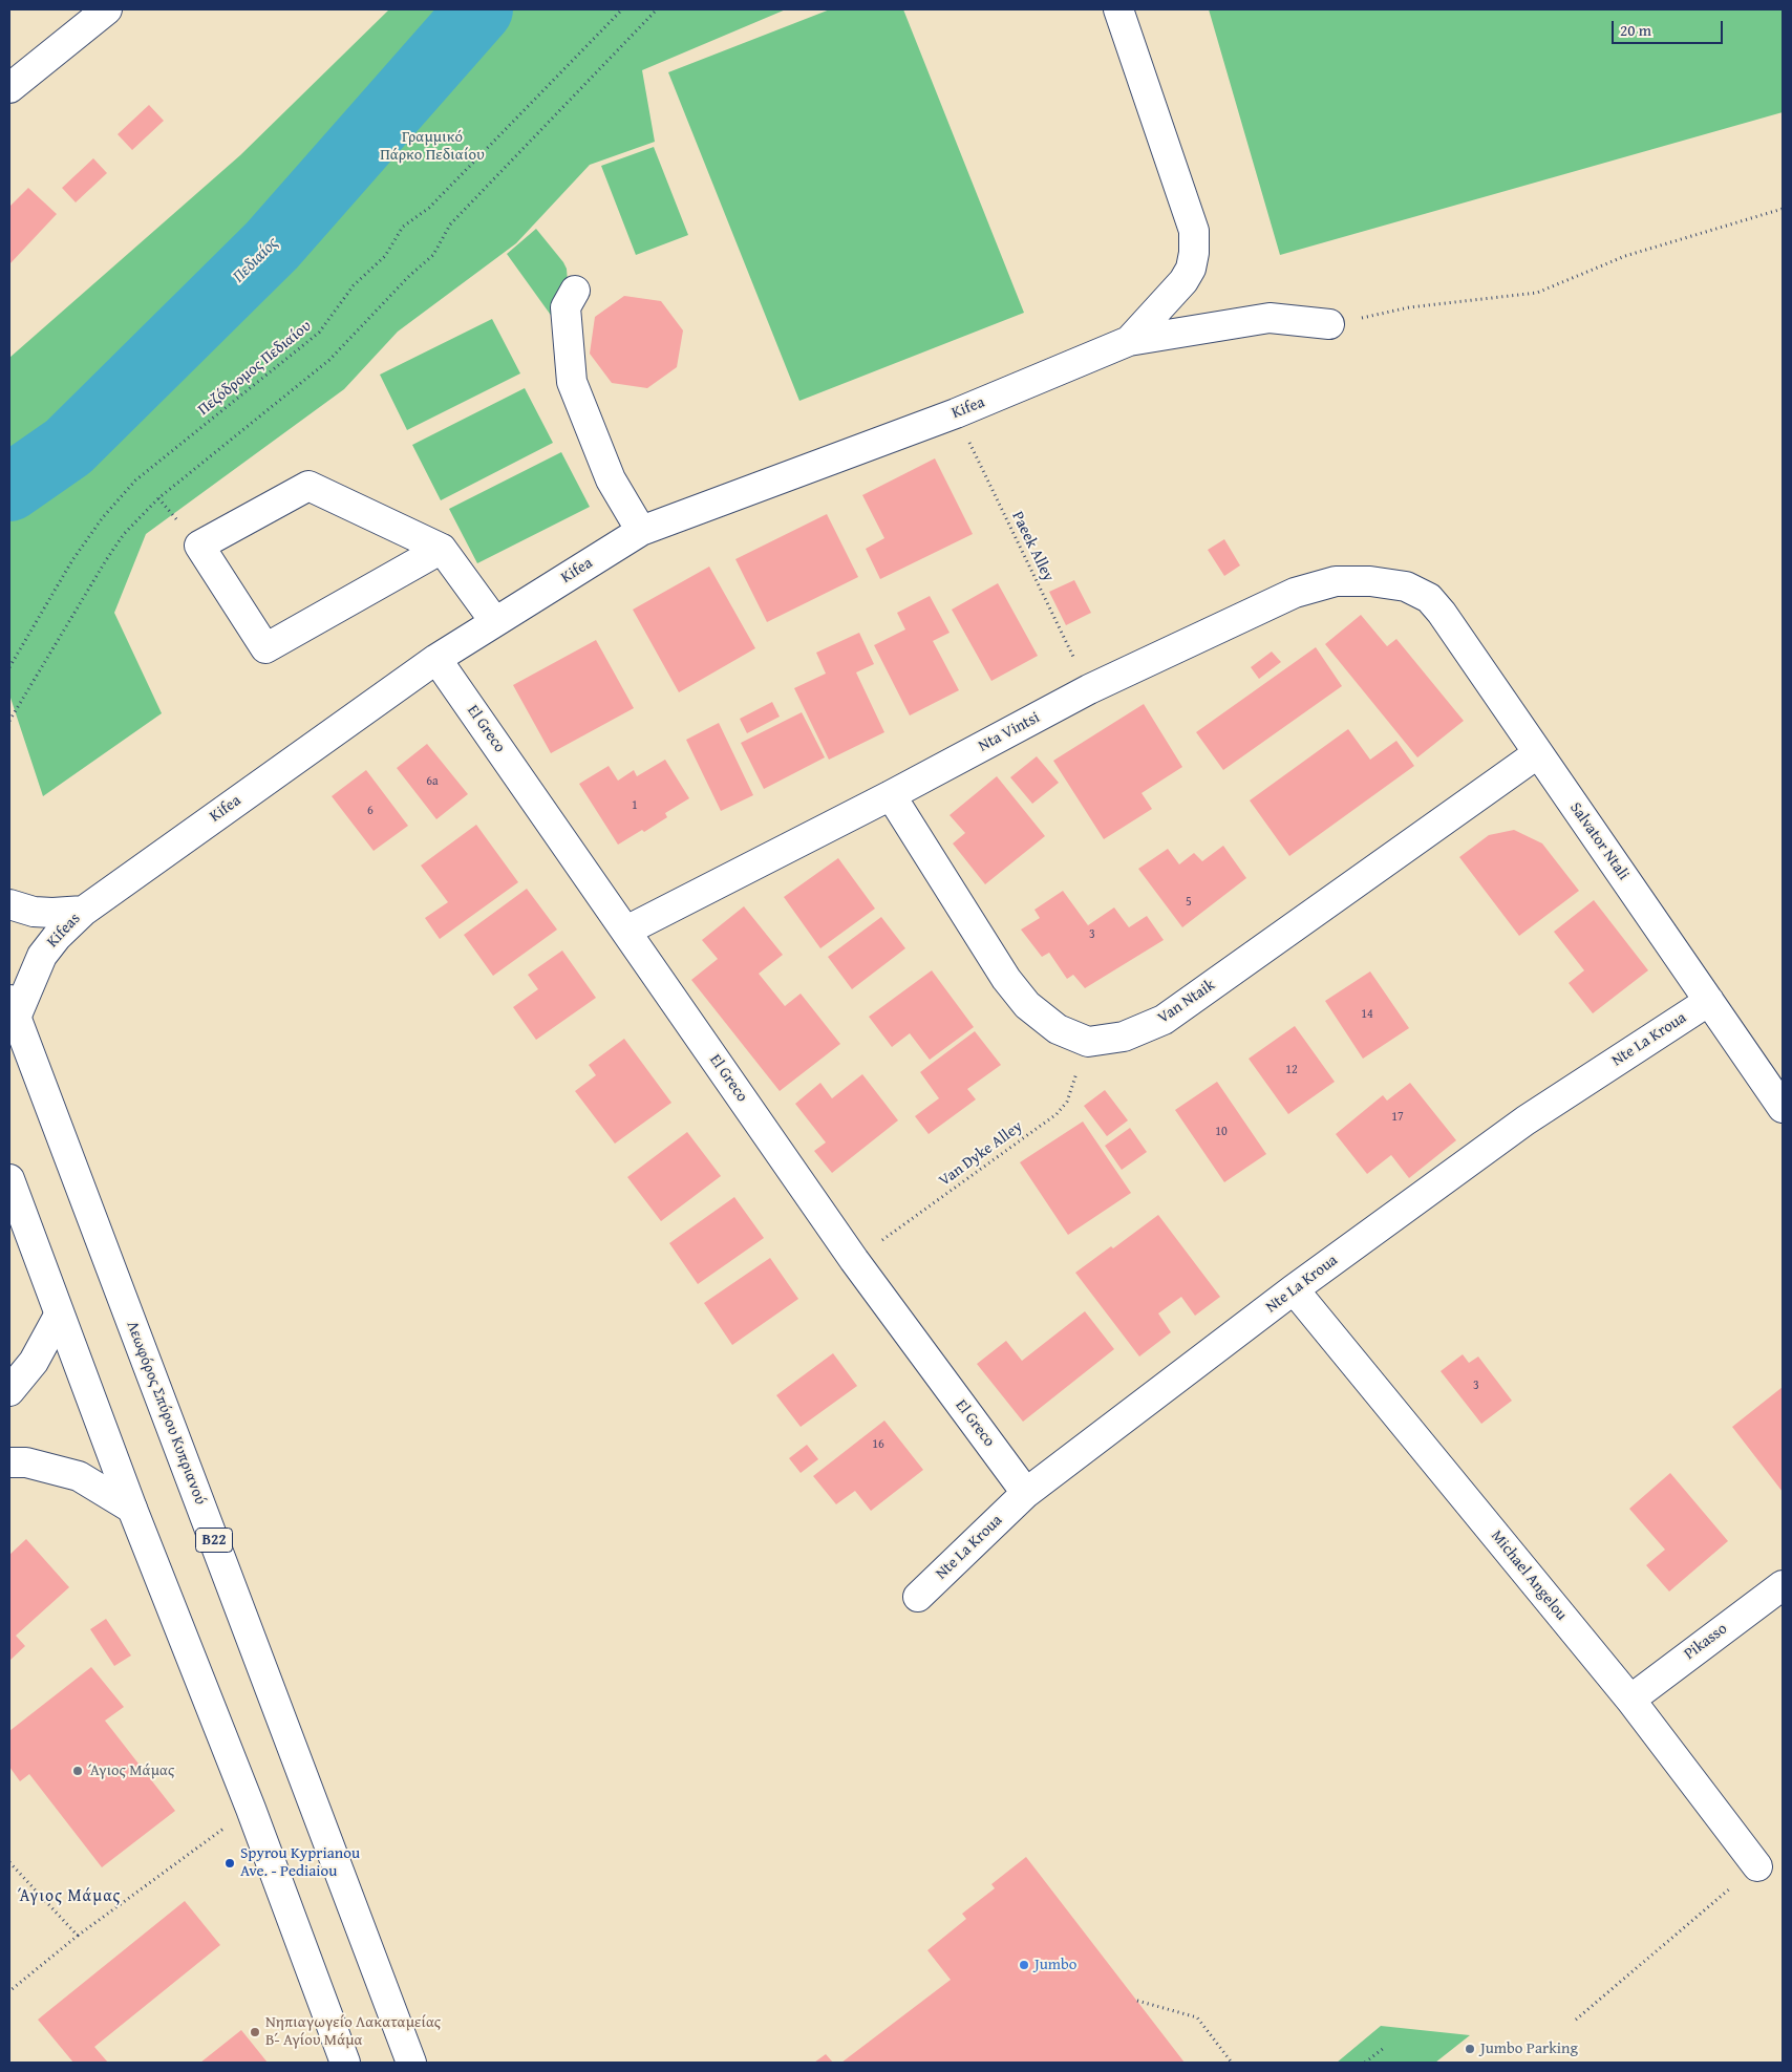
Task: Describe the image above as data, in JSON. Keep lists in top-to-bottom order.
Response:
{
  "streets": {
    "street": [
      "Kifea",
      "El Greco",
      "Nta Vintsi",
      "Salvator Ntali",
      "Kifeas",
      "Van Ntaik",
      "Nte La Kroua",
      "Λεωφόρος Σπύρου Κυπριανού",
      "B22",
      "Michael Angelou",
      "Pikasso"
    ],
    "path": ["Πεζόδρομος Πεδιαίου", "Paeek Alley", "Van Dyke Alley"]
  },
  "crossings": [
    ["Kifea", "Paeek Alley"],
    ["Kifea", "El Greco"],
    ["Kifea", "Kifeas"],
    ["Paeek Alley", "Nta Vintsi"],
    ["El Greco", "Nta Vintsi"],
    ["El Greco", "Nte La Kroua"],
    ["El Greco", "Van Dyke Alley"],
    ["Nta Vintsi", "Salvator Ntali"],
    ["Nta Vintsi", "Van Ntaik"],
    ["Salvator Ntali", "Van Ntaik"],
    ["Salvator Ntali", "Nte La Kroua"],
    ["Kifeas", "Λεωφόρος Σπύρου Κυπριανού"],
    ["Van Ntaik", "Van Dyke Alley"],
    ["Nte La Kroua", "Michael Angelou"],
    ["Michael Angelou", "Pikasso"]
  ],
  "districts": ["Άγιος Μάμας"],
  "water": ["Πεδιαίος"],
  "parks": ["Γραμμικό Πάρκο Πεδιαίου"],
  "places": [
    "Άγιος Μάμας",
    "Spyrou Kyprianou Ave. - Pediaiou",
    "Jumbo",
    "Νηπιαγωγείο Λακαταμείας Β΄- Αγίου Μάμα",
    "Jumbo Parking"
  ],
  "house_numbers": [
    "6a",
    "1",
    "6",
    "5",
    "3",
    "14",
    "12",
    "17",
    "10",
    "3",
    "16"
  ],
  "scale_bar": "20 m"
}
